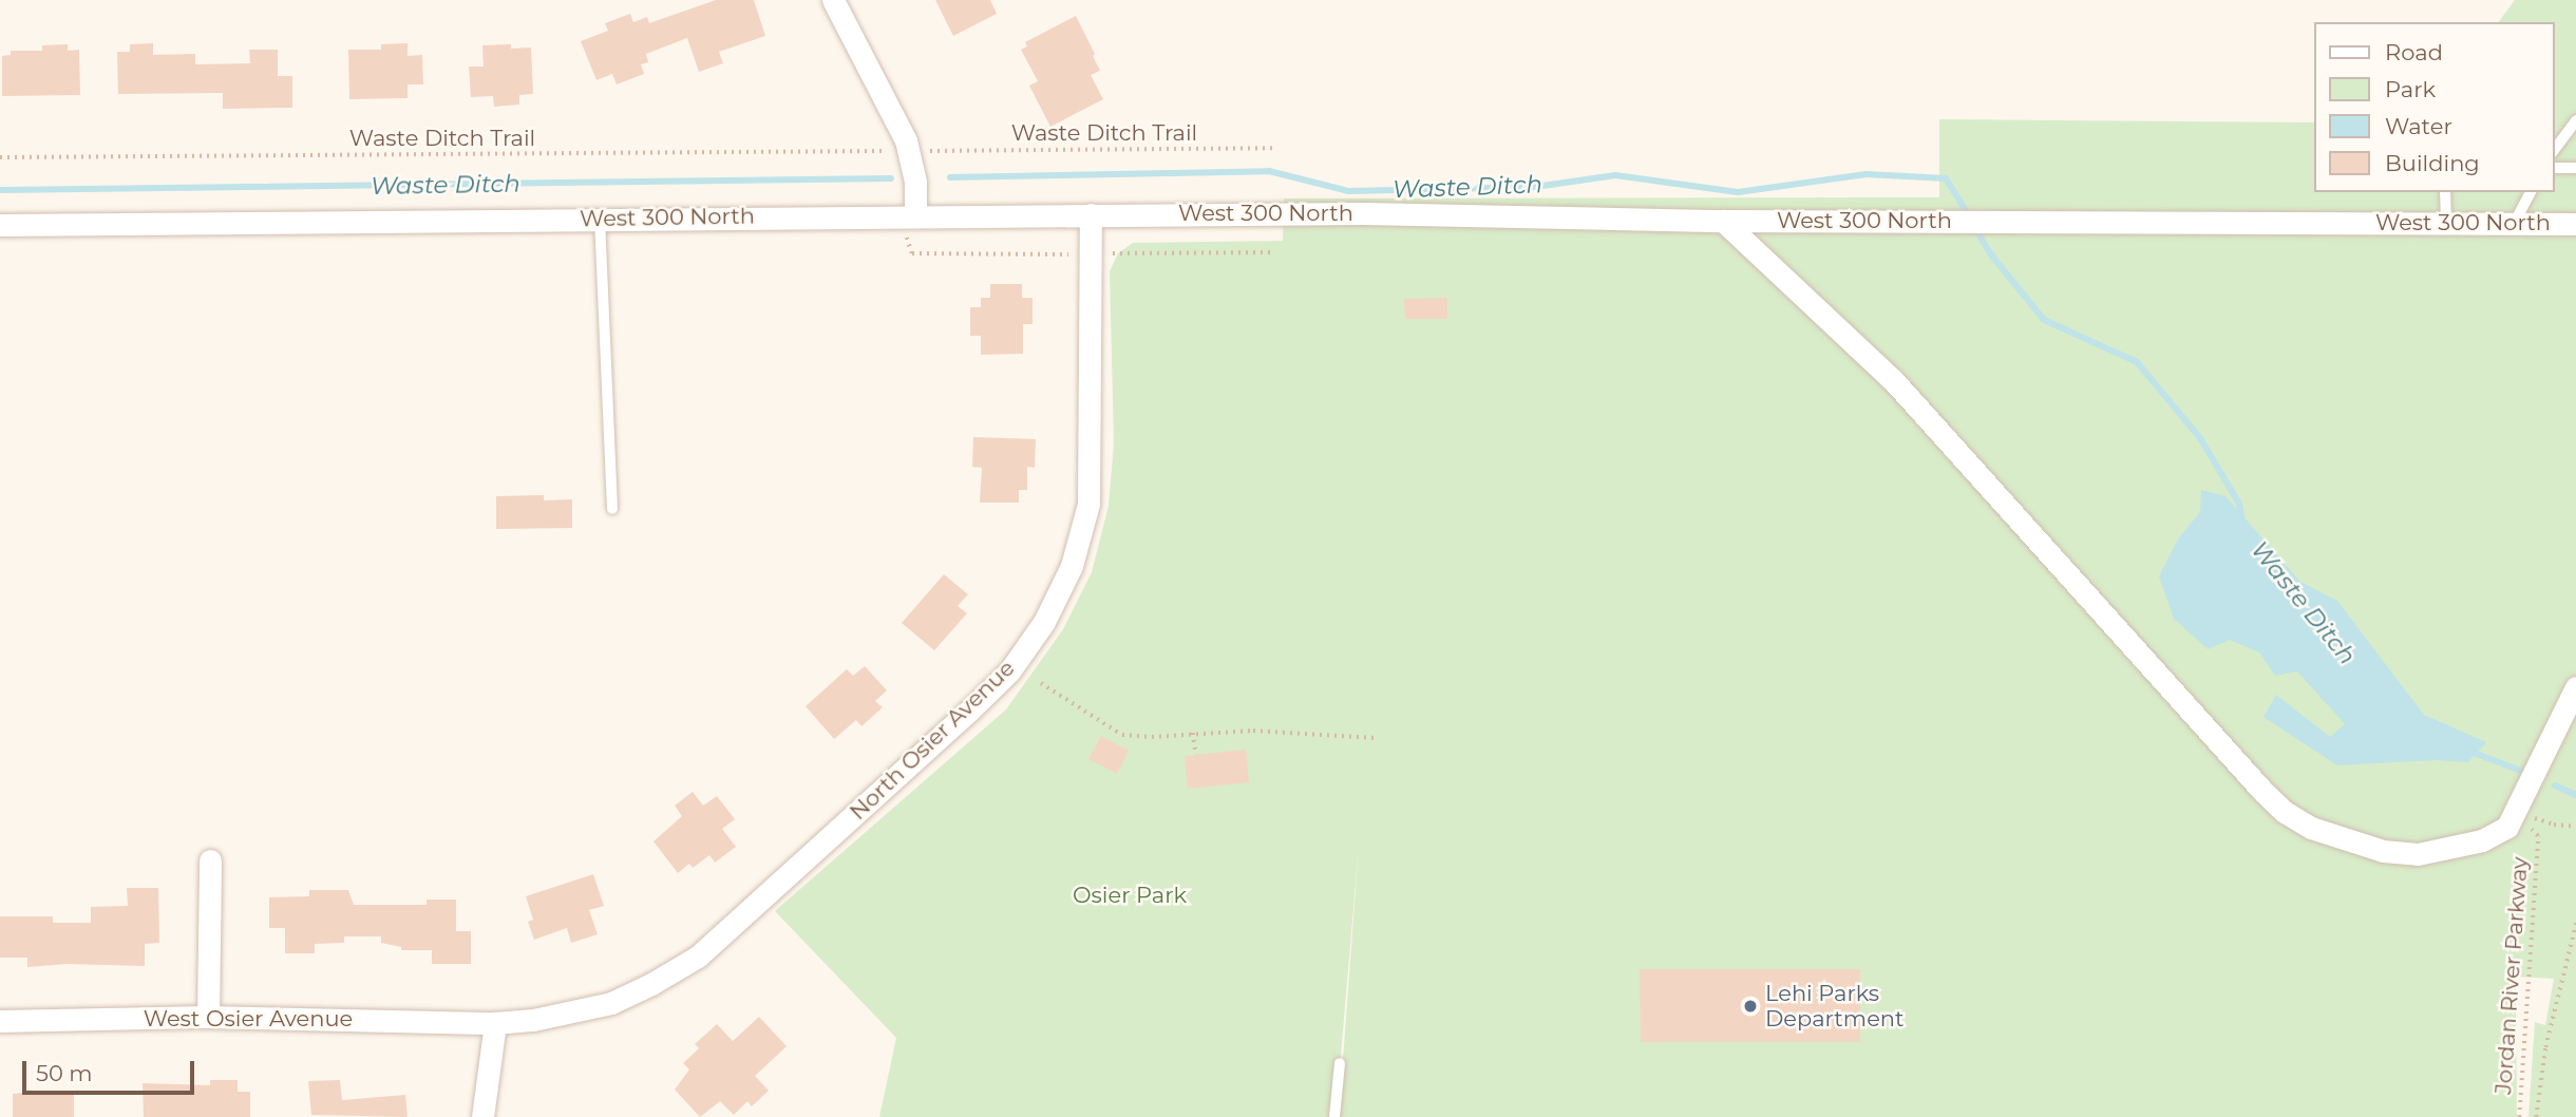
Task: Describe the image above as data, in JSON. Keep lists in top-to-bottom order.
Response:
{
  "streets": {
    "street": ["West 300 North", "North Osier Avenue", "West Osier Avenue"],
    "path": ["Waste Ditch Trail", "Jordan River Parkway"]
  },
  "crossings": [
    ["West 300 North", "North Osier Avenue"],
    ["North Osier Avenue", "West Osier Avenue"]
  ],
  "water": ["Waste Ditch"],
  "parks": ["Osier Park"],
  "places": ["Lehi Parks Department"],
  "legend": [
    "Road",
    "Park",
    "Water",
    "Building"
  ],
  "scale_bar": "50 m"
}
